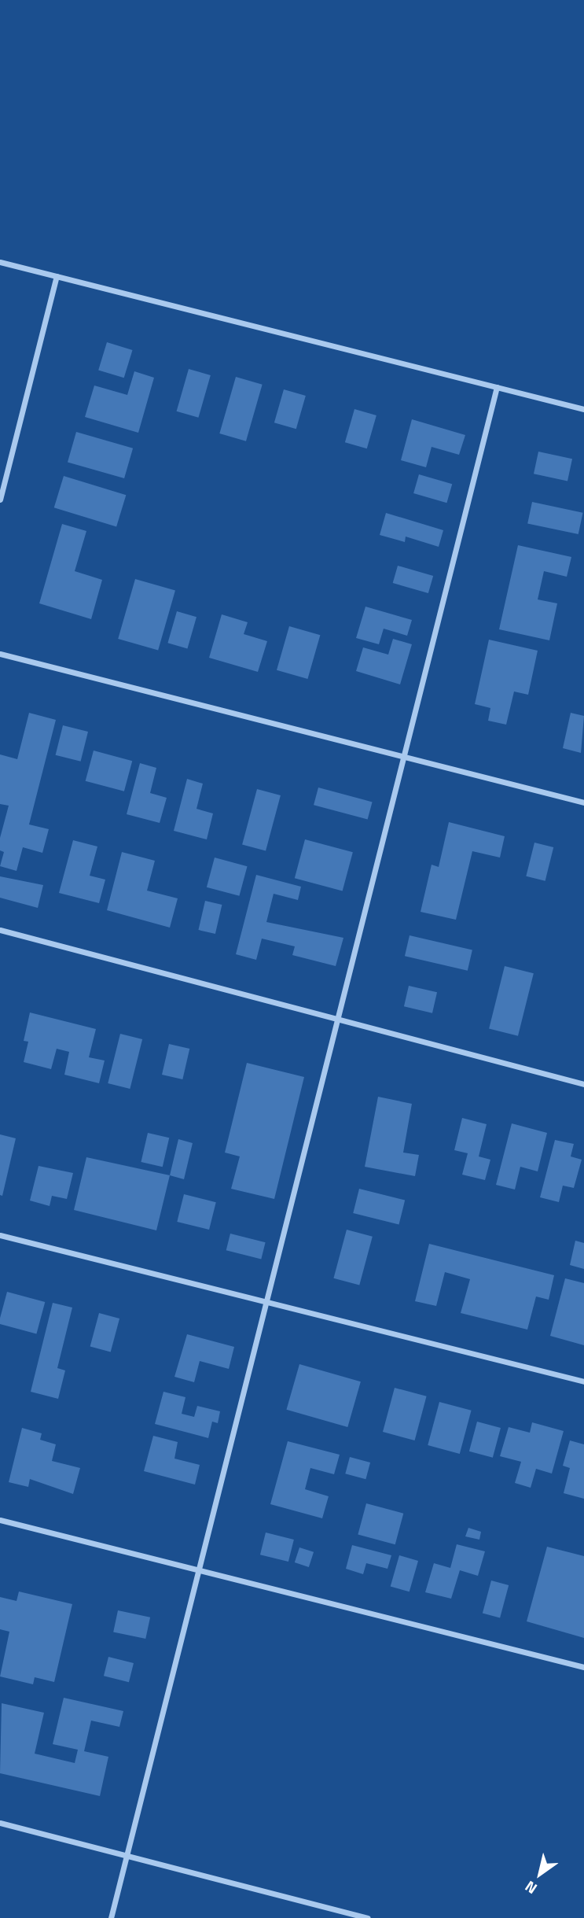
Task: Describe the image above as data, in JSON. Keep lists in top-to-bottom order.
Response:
{
  "north": "bottom left"
}
